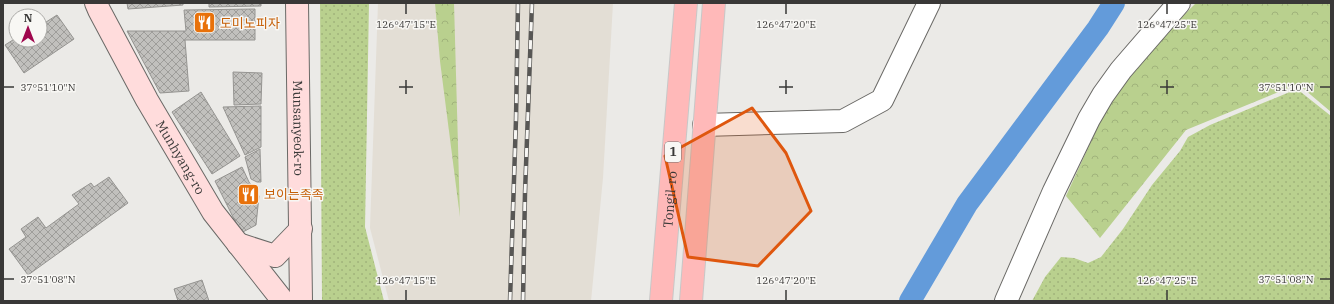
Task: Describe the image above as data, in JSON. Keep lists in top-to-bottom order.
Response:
{
  "streets": {
    "main road": ["1", "Tongil-ro"],
    "street": ["Munsanyeok-ro", "Munhyang-ro"]
  },
  "places": {
    "restaurant": ["도미노피자", "보이는족족"]
  },
  "north": "top",
  "coordinates": [
    "126°47'15\"E",
    "126°47'20\"E",
    "126°47'25\"E",
    "37°51'10\"N",
    "37°51'08\"N"
  ]
}
